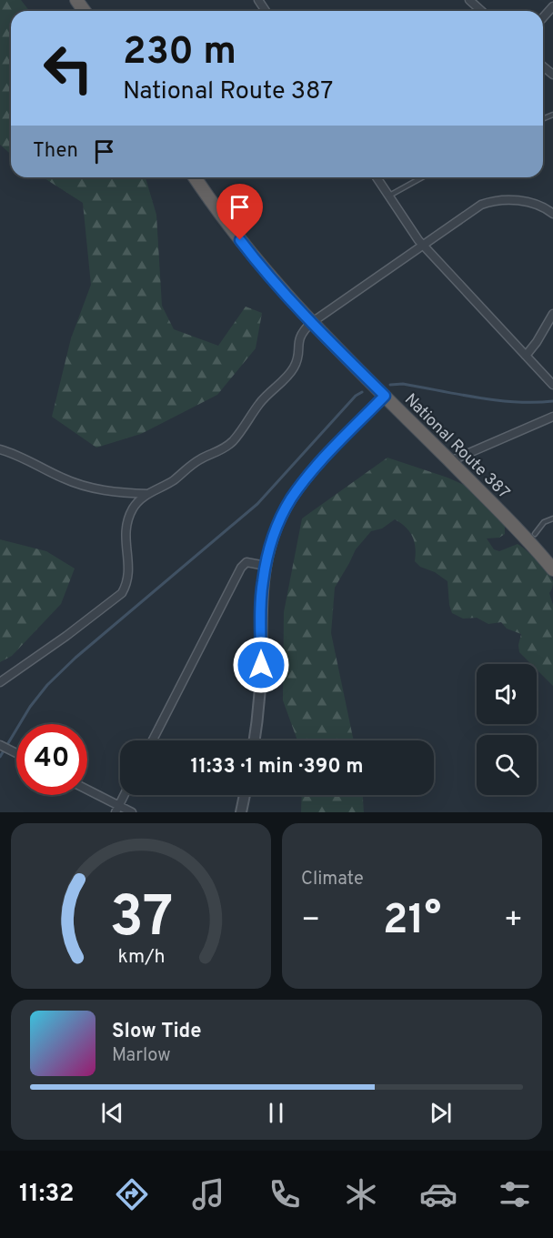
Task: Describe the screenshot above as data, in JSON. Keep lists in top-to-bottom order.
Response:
{
  "streets": {
    "highway": ["National Route 387"]
  },
  "page": {
    "turn": ["230 m", "National Route 387"],
    "then": "Then",
    "limit": "40",
    "trip": "11:33 · 1 min · 390 m",
    "tile": "Climate",
    "heat": ["−", "21°", "+"],
    "song": ["Slow Tide", "Marlow"],
    "tabs": "11:32",
    "gauge": ["37", "km/h"]
  }
}
